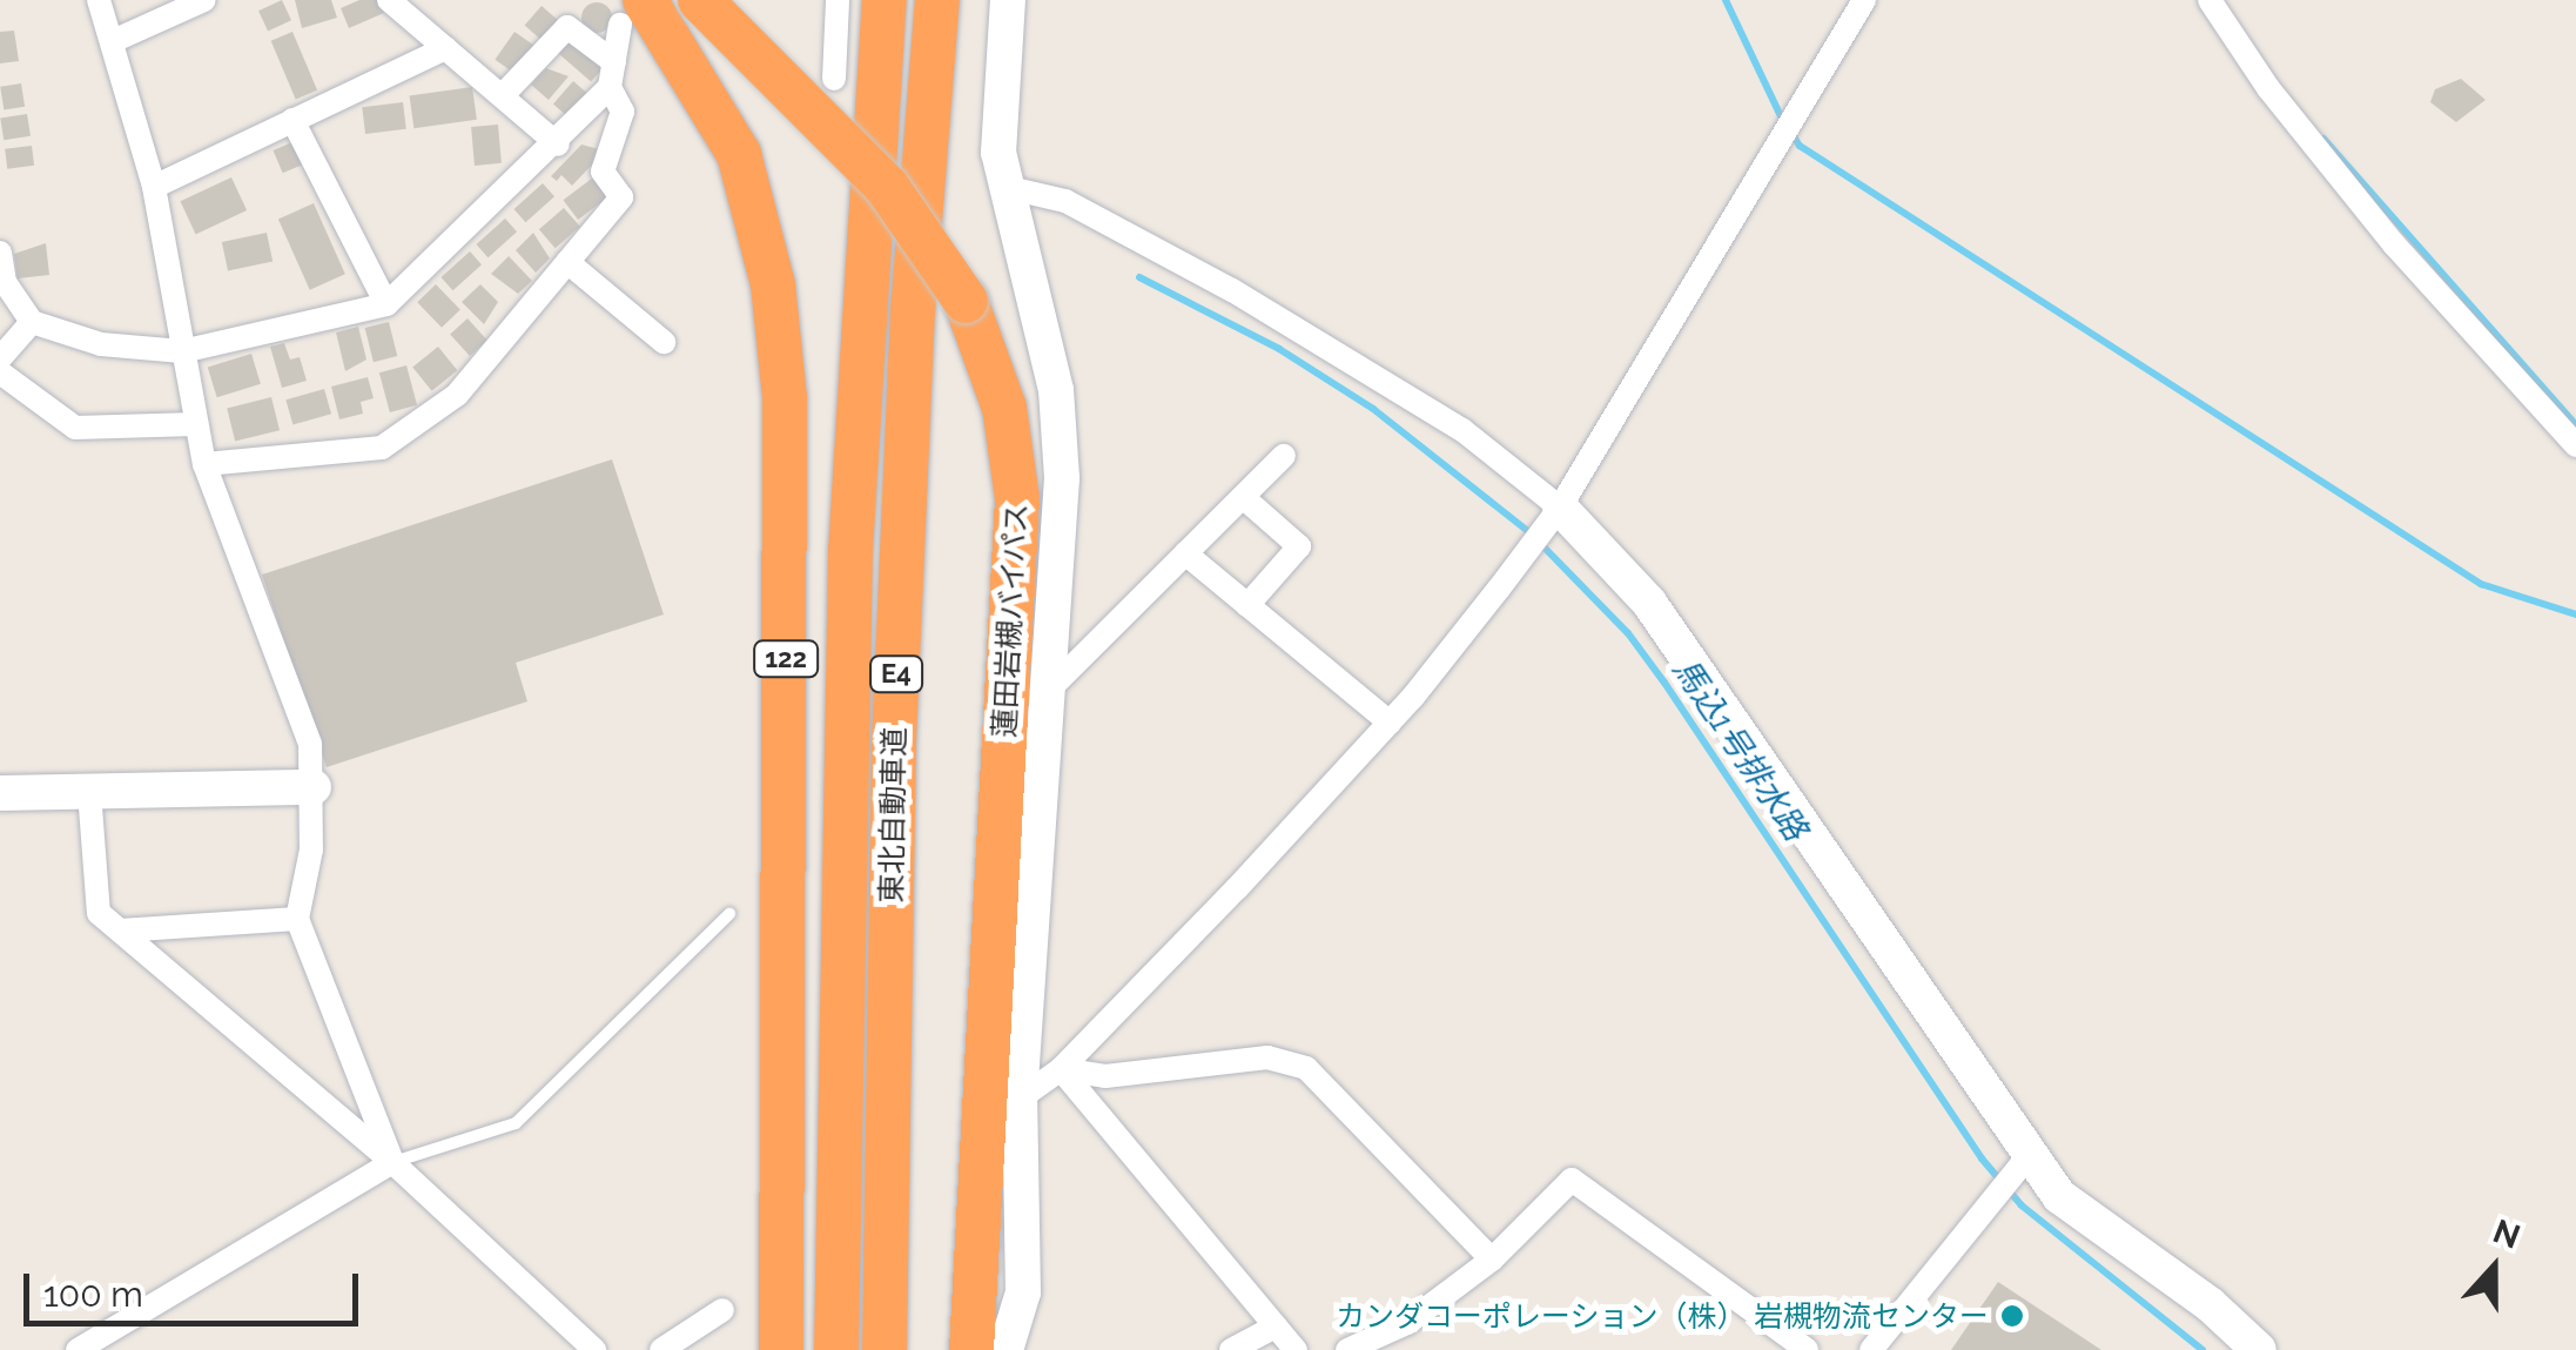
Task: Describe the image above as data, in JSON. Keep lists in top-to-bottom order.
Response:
{
  "streets": {
    "highway": [
      "蓮田岩槻バイパス",
      "122",
      "E4",
      "東北自動車道"
    ]
  },
  "water": ["馬込1号排水路"],
  "places": ["カンダコーポレーション（株） 岩槻物流センター"],
  "scale_bar": "100 m",
  "north": "top"
}
